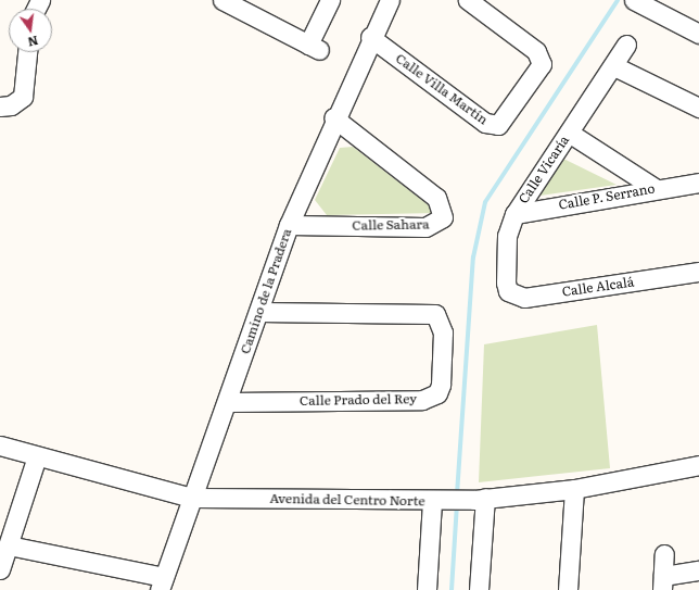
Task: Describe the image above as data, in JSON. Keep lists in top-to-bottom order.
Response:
{
  "streets": {
    "street": [
      "Calle Villa Martín",
      "Calle Vicaría",
      "Calle P. Serrano",
      "Calle Sahara",
      "Calle Alcalá",
      "Camino de la Pradera",
      "Calle Prado del Rey",
      "Avenida del Centro Norte"
    ]
  },
  "crossings": [
    ["Calle Villa Martín", "Camino de la Pradera"],
    ["Calle Vicaría", "Calle P. Serrano"],
    ["Calle Vicaría", "Calle Alcalá"],
    ["Calle Sahara", "Camino de la Pradera"],
    ["Camino de la Pradera", "Calle Prado del Rey"],
    ["Camino de la Pradera", "Avenida del Centro Norte"]
  ],
  "north": "bottom"
}
